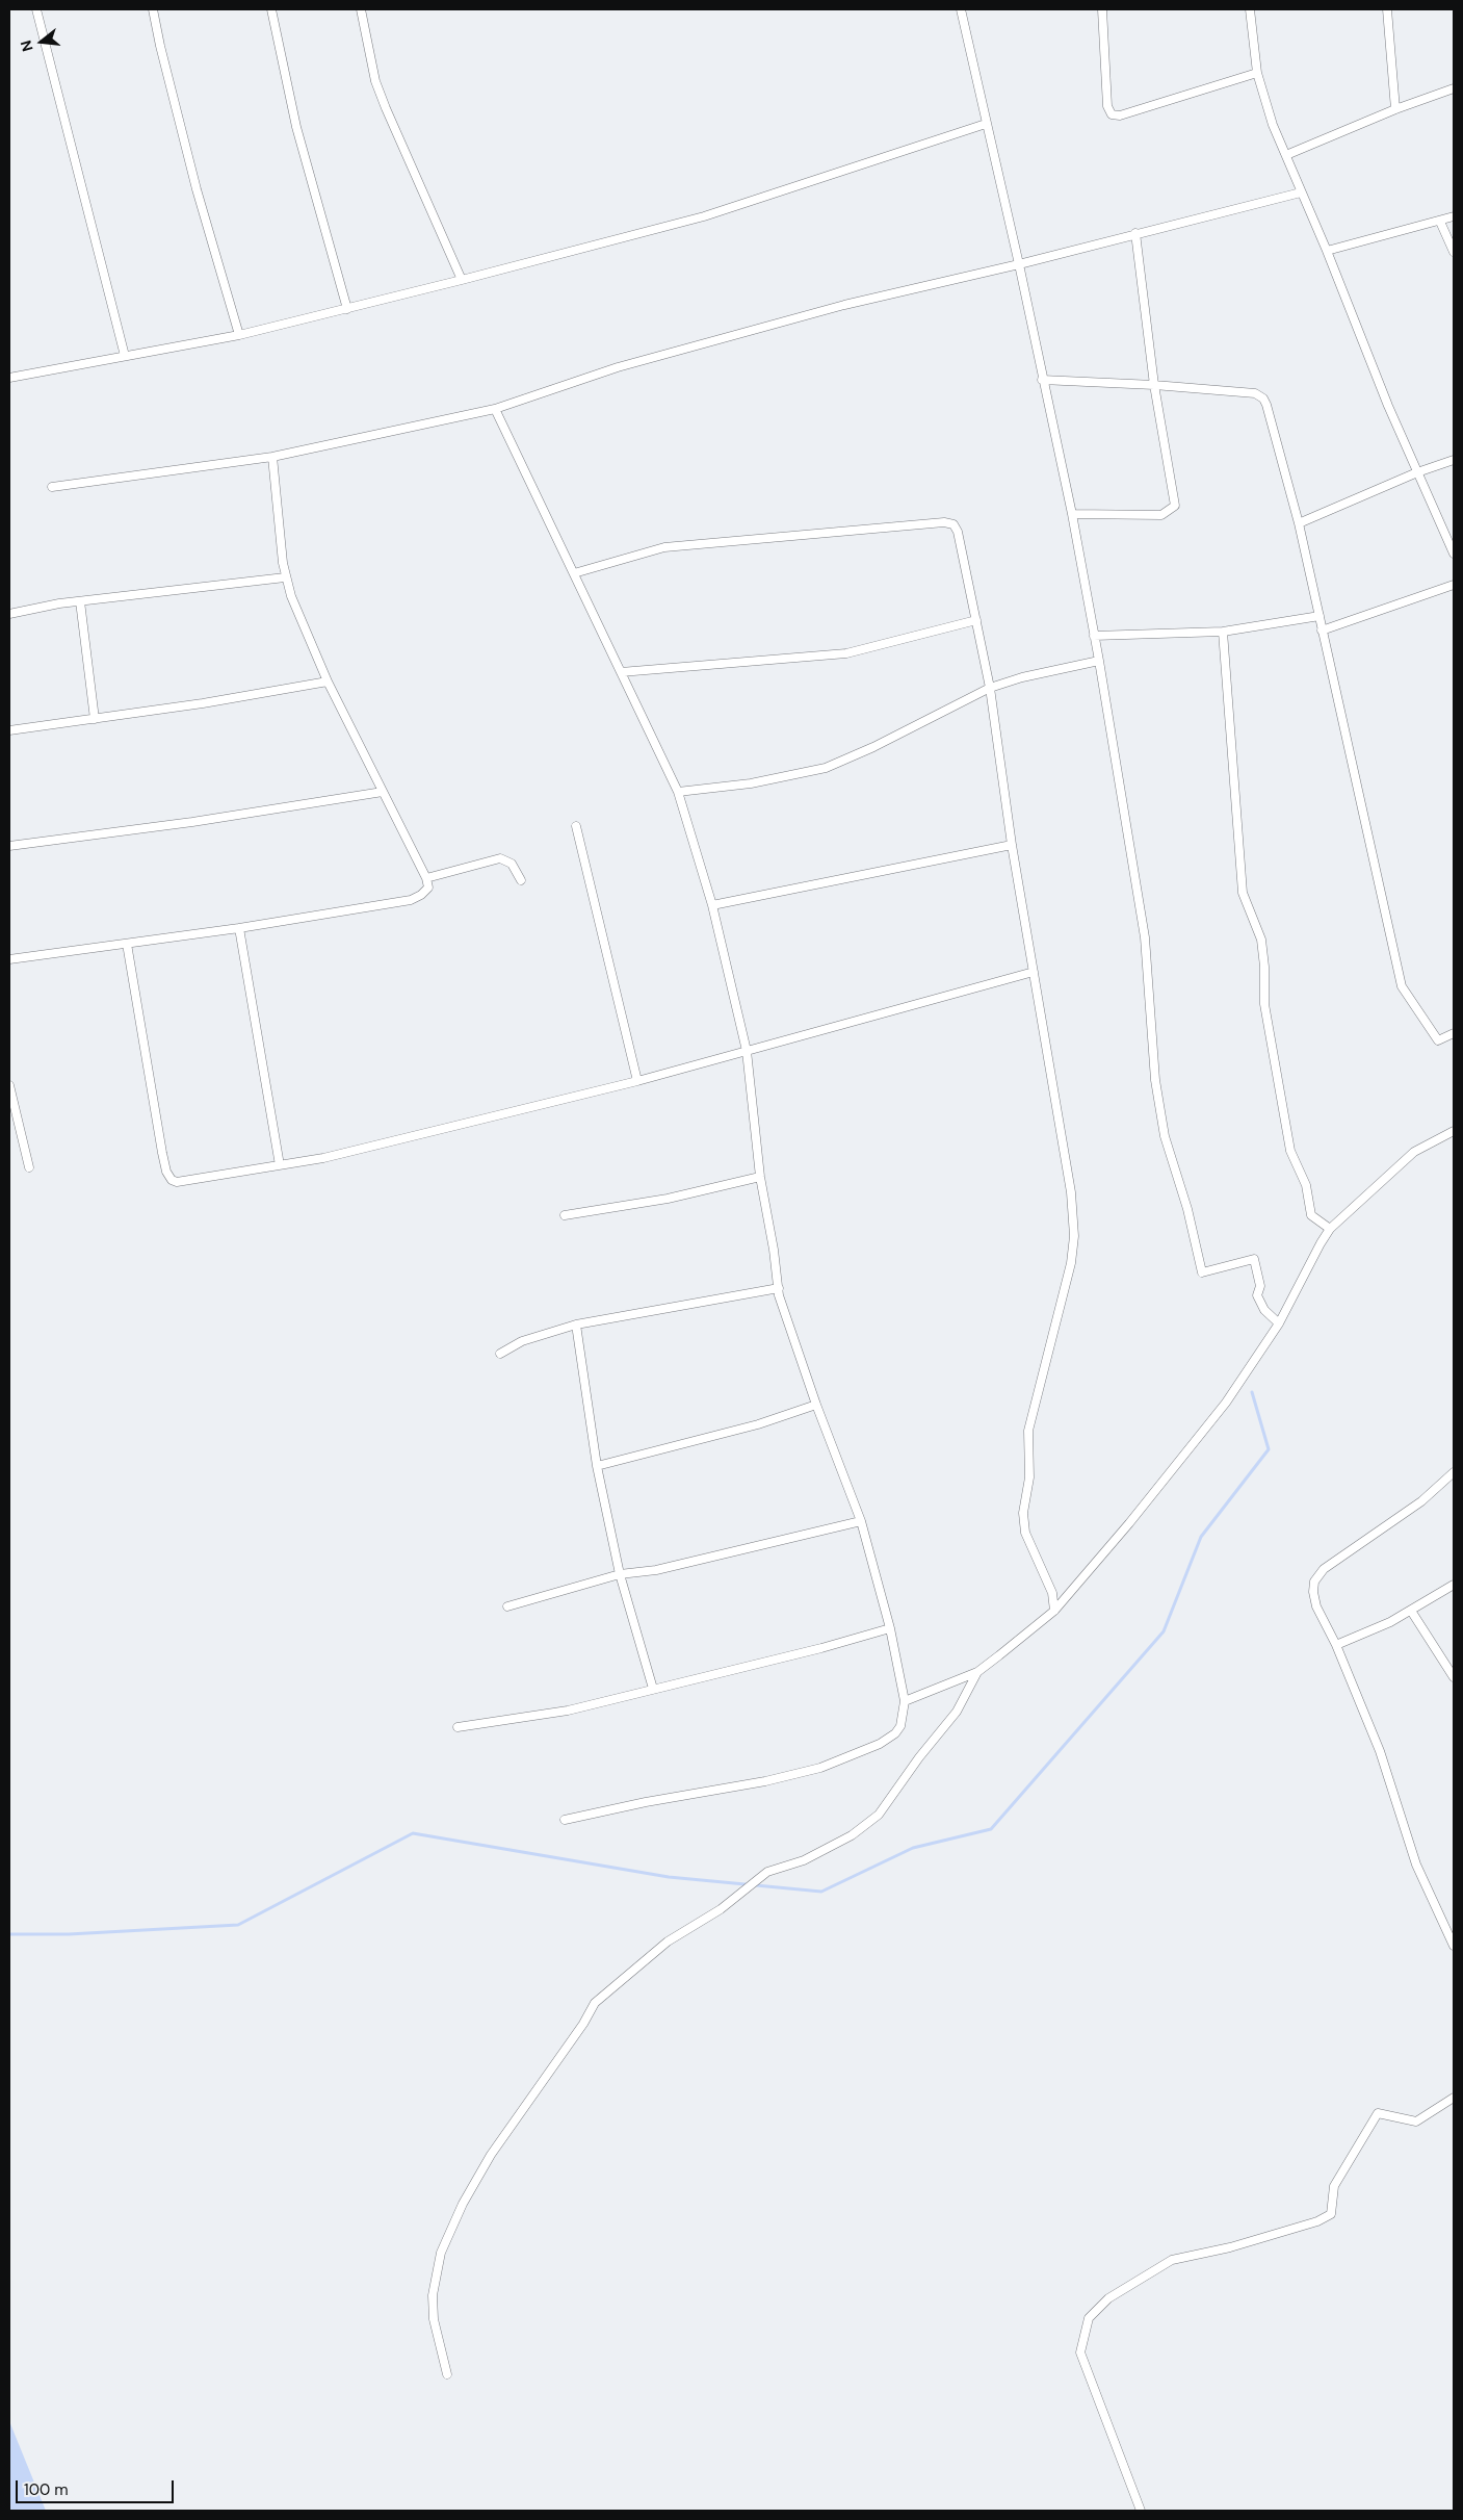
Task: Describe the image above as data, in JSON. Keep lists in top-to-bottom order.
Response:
{
  "scale_bar": "100 m",
  "north": "left"
}
